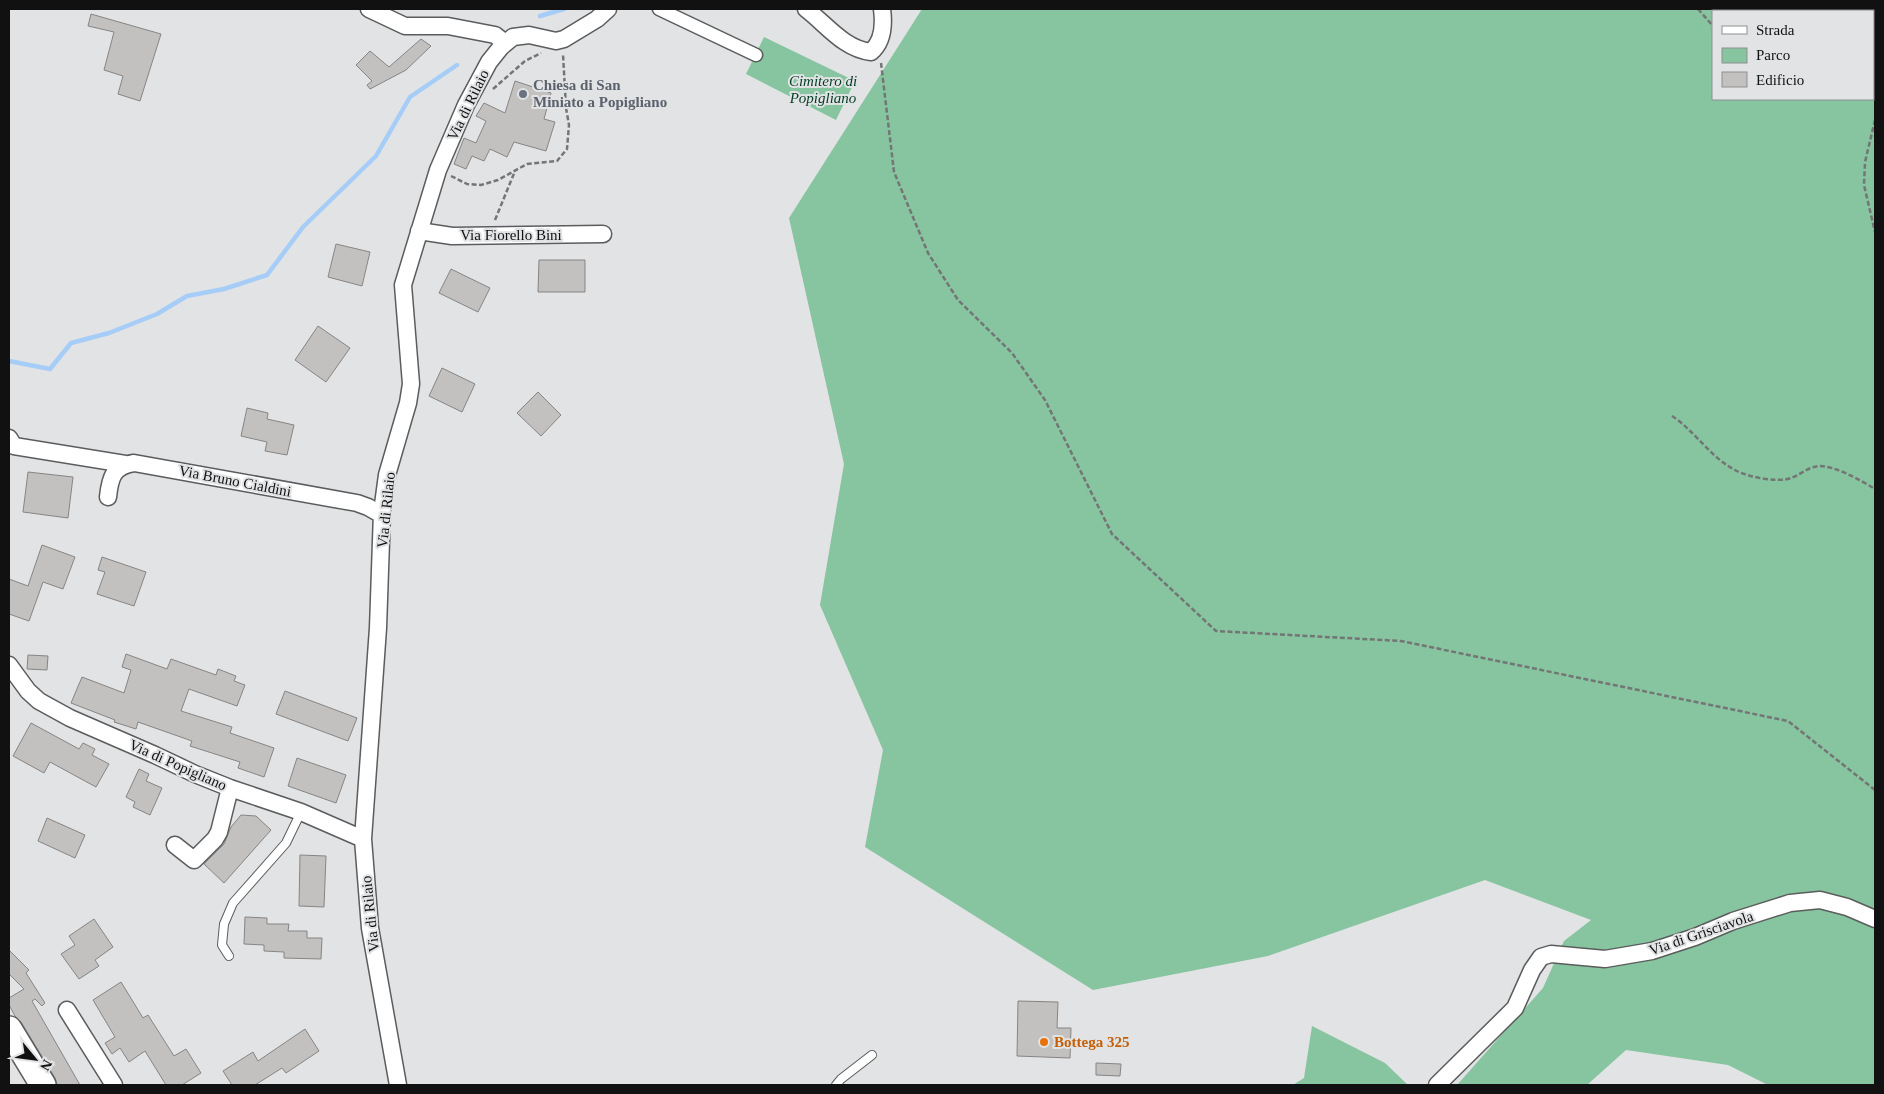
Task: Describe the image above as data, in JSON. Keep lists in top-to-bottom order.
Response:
{
  "streets": {
    "street": [
      "Via di Rilaio",
      "Via Fiorello Bini",
      "Via Bruno Cialdini",
      "Via di Popigliano",
      "Via di Grisciavola"
    ]
  },
  "crossings": [
    ["Via di Rilaio", "Via Fiorello Bini"],
    ["Via di Rilaio", "Via Bruno Cialdini"],
    ["Via di Rilaio", "Via di Popigliano"]
  ],
  "parks": ["Cimitero di Popigliano"],
  "places": ["Chiesa di San Miniato a Popigliano", "Bottega 325"],
  "legend": ["Strada", "Parco", "Edificio"],
  "north": "bottom right"
}
